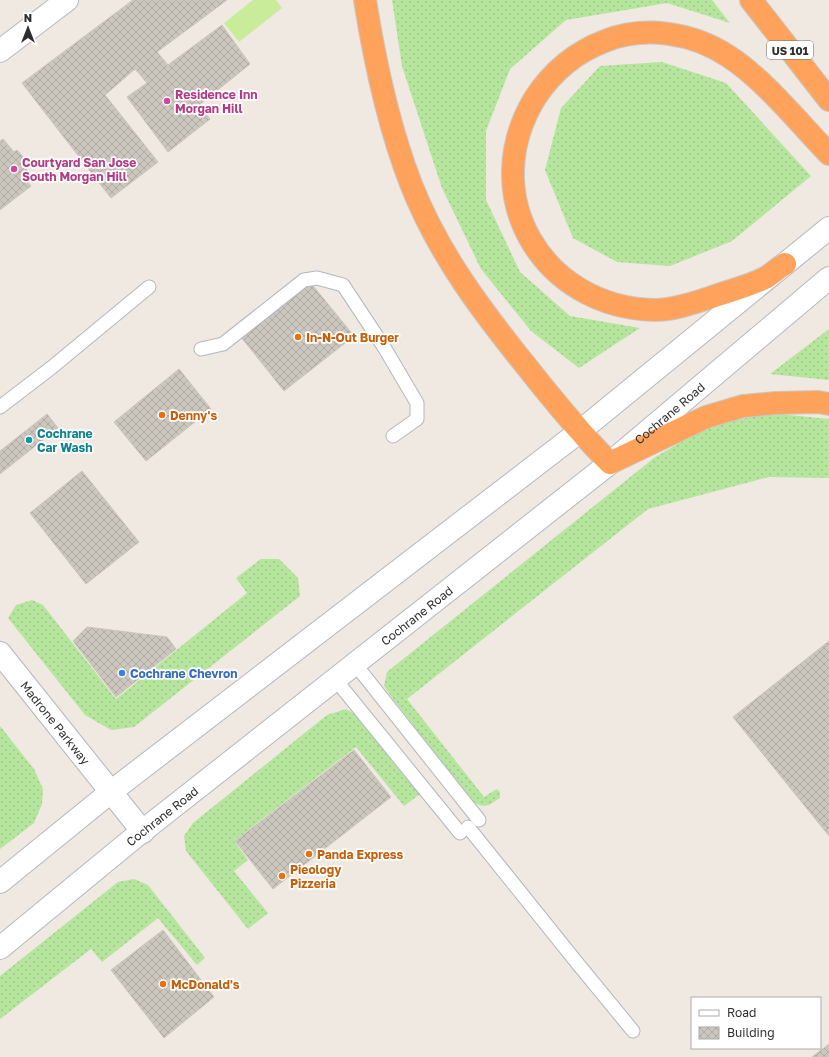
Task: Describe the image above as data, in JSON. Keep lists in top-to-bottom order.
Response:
{
  "streets": {
    "highway": ["US 101"],
    "main road": ["Cochrane Road", "Madrone Parkway"]
  },
  "crossings": [
    ["Cochrane Road", "Madrone Parkway"]
  ],
  "places": [
    "Residence Inn Morgan Hill",
    "Courtyard San Jose South Morgan Hill",
    "In-N-Out Burger",
    "Denny's",
    "Cochrane Car Wash",
    "Cochrane Chevron",
    "Panda Express",
    "Pieology Pizzeria",
    "McDonald's"
  ],
  "legend": ["Road", "Building"],
  "north": "top"
}
